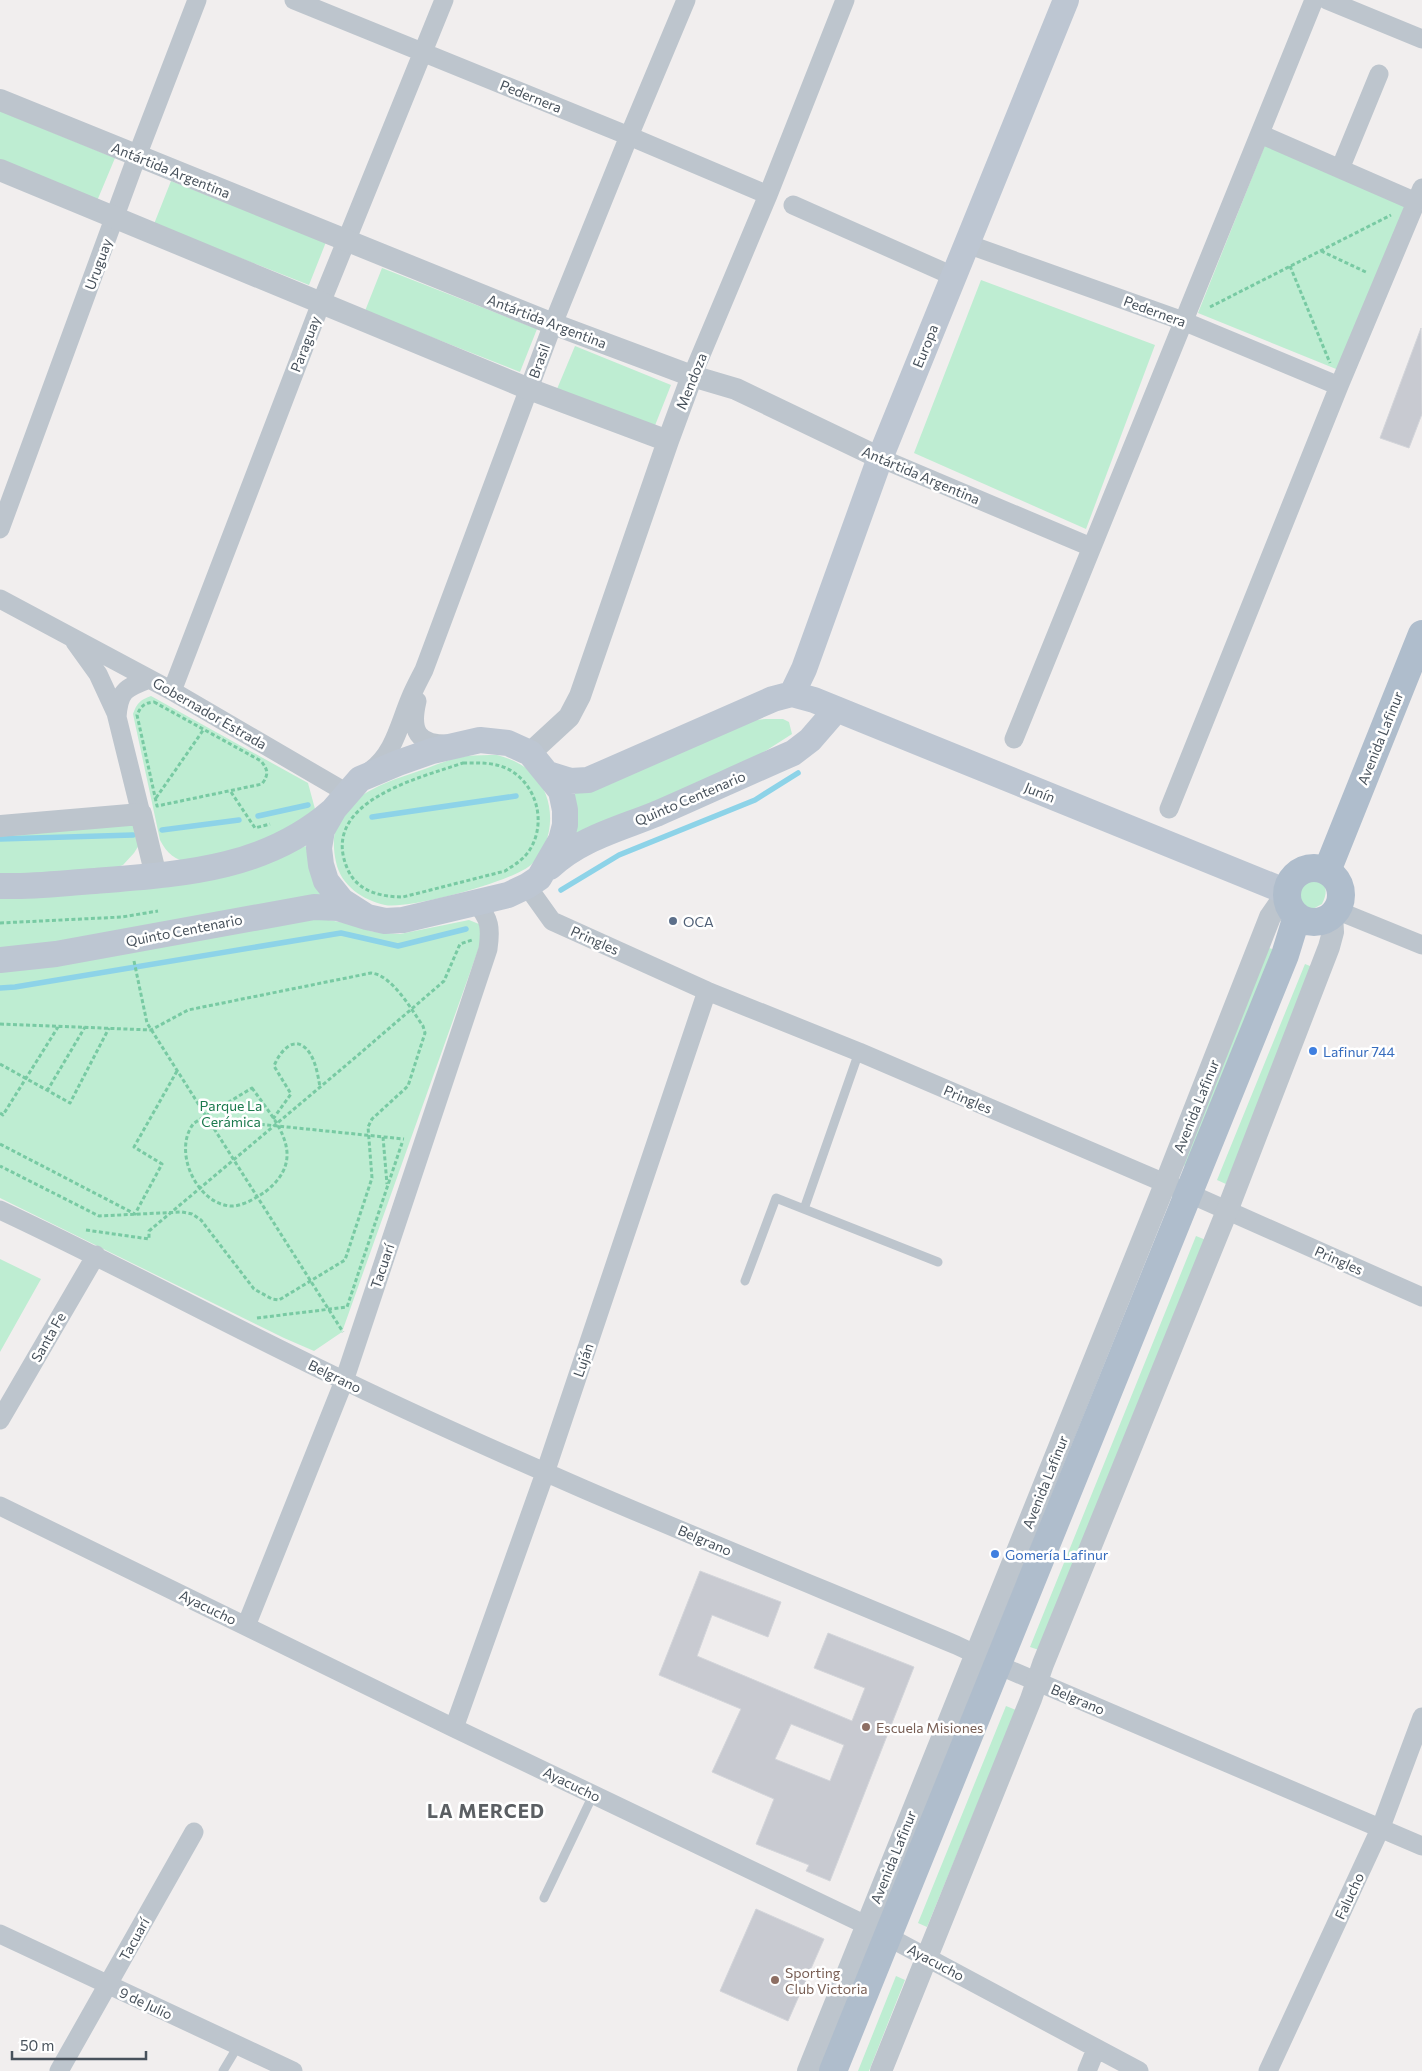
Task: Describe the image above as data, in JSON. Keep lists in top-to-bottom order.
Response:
{
  "streets": {
    "main road": [
      "Europa",
      "Avenida Lafinur",
      "Junín",
      "Quinto Centenario"
    ],
    "street": [
      "Pedernera",
      "Antártida Argentina",
      "Uruguay",
      "Paraguay",
      "Brasil",
      "Mendoza",
      "Gobernador Estrada",
      "Pringles",
      "Tacuarí",
      "Santa Fe",
      "Luján",
      "Belgrano",
      "Ayacucho",
      "Falucho",
      "9 de Julio"
    ]
  },
  "crossings": [
    ["Pedernera", "Paraguay"],
    ["Pedernera", "Europa"],
    ["Pedernera", "Brasil"],
    ["Pedernera", "Mendoza"],
    ["Antártida Argentina", "Uruguay"],
    ["Antártida Argentina", "Paraguay"],
    ["Antártida Argentina", "Europa"],
    ["Antártida Argentina", "Brasil"],
    ["Antártida Argentina", "Mendoza"],
    ["Paraguay", "Gobernador Estrada"],
    ["Europa", "Junín"],
    ["Brasil", "Gobernador Estrada"],
    ["Avenida Lafinur", "Junín"],
    ["Avenida Lafinur", "Pringles"],
    ["Avenida Lafinur", "Belgrano"],
    ["Avenida Lafinur", "Ayacucho"],
    ["Junín", "Quinto Centenario"],
    ["Quinto Centenario", "Pringles"],
    ["Quinto Centenario", "Tacuarí"],
    ["Pringles", "Luján"],
    ["Tacuarí", "Belgrano"],
    ["Tacuarí", "Ayacucho"],
    ["Tacuarí", "9 de Julio"],
    ["Santa Fe", "Belgrano"],
    ["Luján", "Belgrano"],
    ["Luján", "Ayacucho"],
    ["Belgrano", "Falucho"]
  ],
  "districts": ["LA MERCED"],
  "parks": ["Parque La Cerámica"],
  "places": [
    "OCA",
    "Lafinur 744",
    "Gomería Lafinur",
    "Escuela Misiones",
    "Sporting Club Victoria"
  ],
  "scale_bar": "50 m"
}
